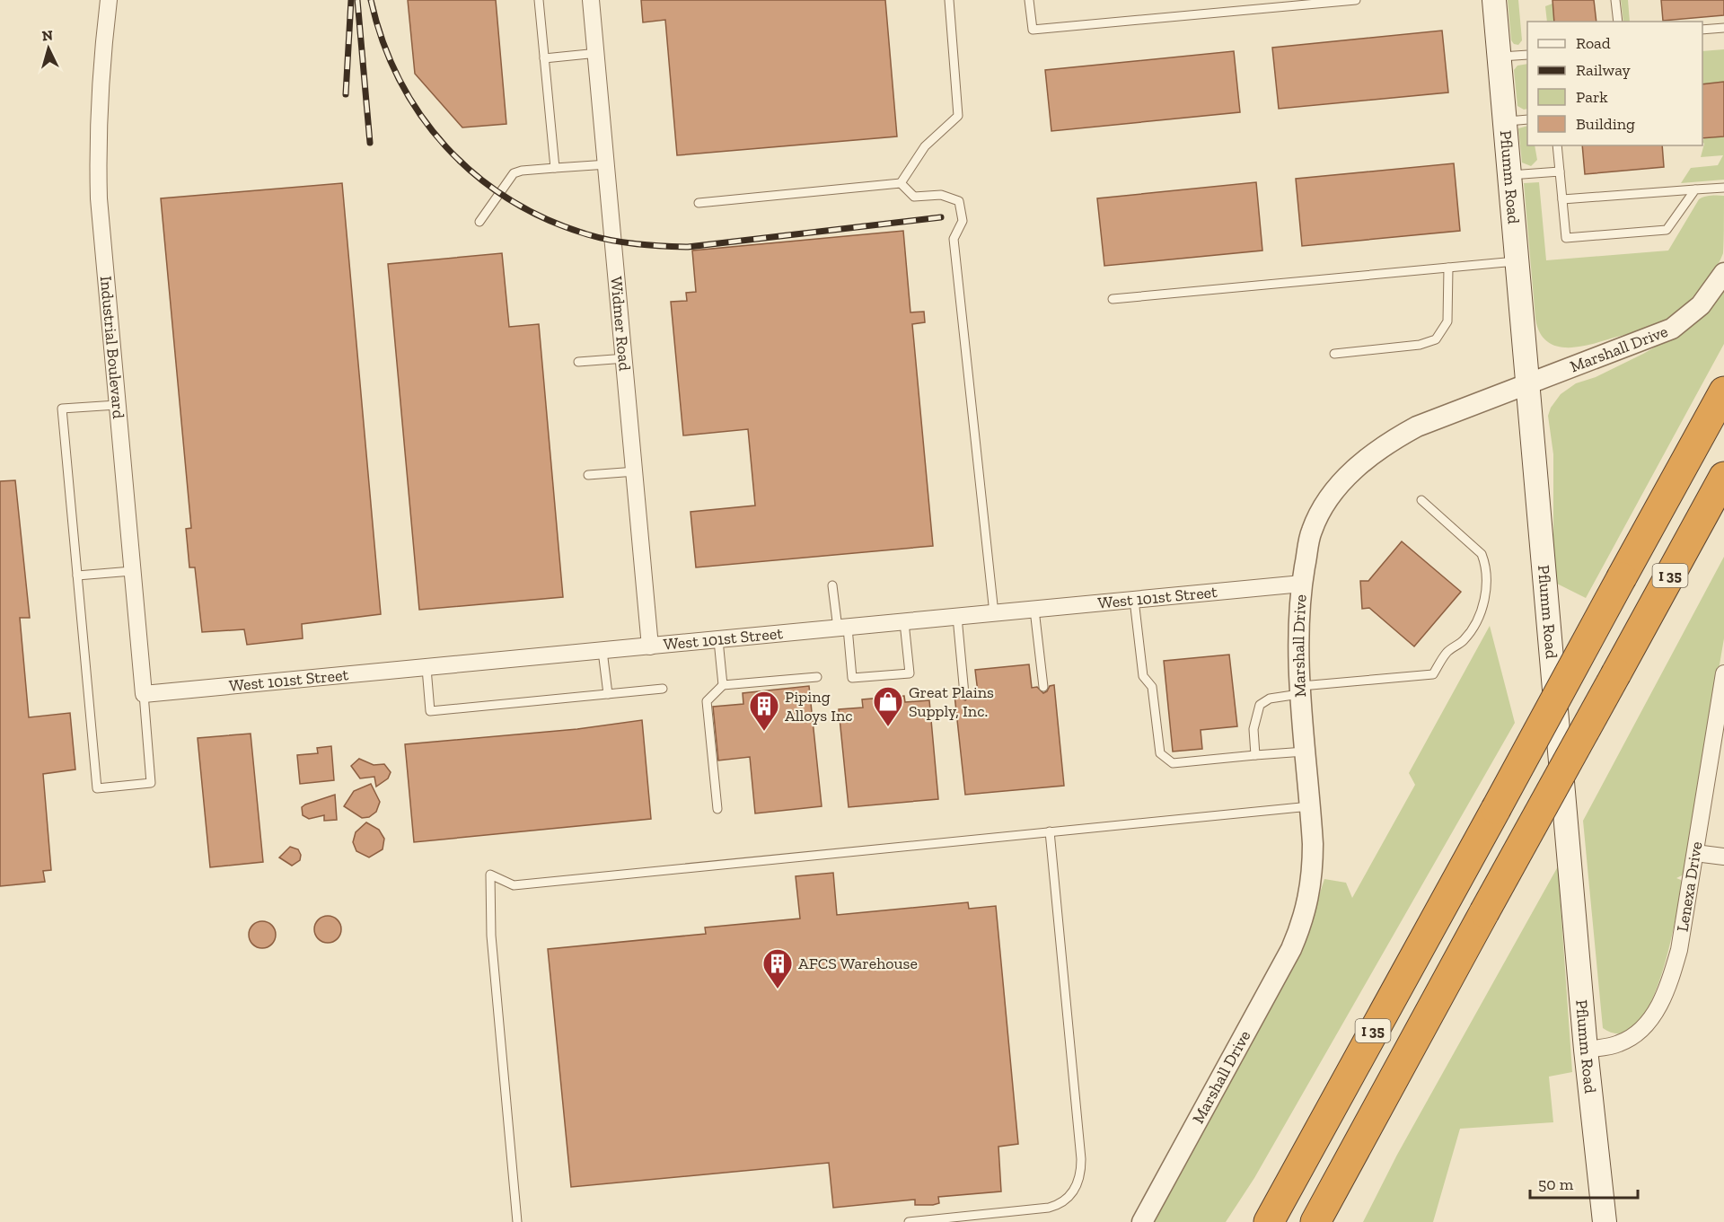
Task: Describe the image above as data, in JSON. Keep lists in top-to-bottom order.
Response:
{
  "streets": {
    "highway": ["I 35"],
    "main road": ["Pflumm Road"],
    "street": [
      "Widmer Road",
      "Industrial Boulevard",
      "Marshall Drive",
      "West 101st Street",
      "Lenexa Drive"
    ]
  },
  "crossings": [
    ["Pflumm Road", "Marshall Drive"],
    ["Pflumm Road", "Lenexa Drive"],
    ["Widmer Road", "West 101st Street"],
    ["Industrial Boulevard", "West 101st Street"],
    ["Marshall Drive", "West 101st Street"]
  ],
  "places": {
    "shop": ["Great Plains Supply, Inc."],
    "building": ["Piping Alloys Inc", "AFCS Warehouse"]
  },
  "legend": [
    "Road",
    "Railway",
    "Park",
    "Building"
  ],
  "scale_bar": "50 m",
  "north": "top"
}
